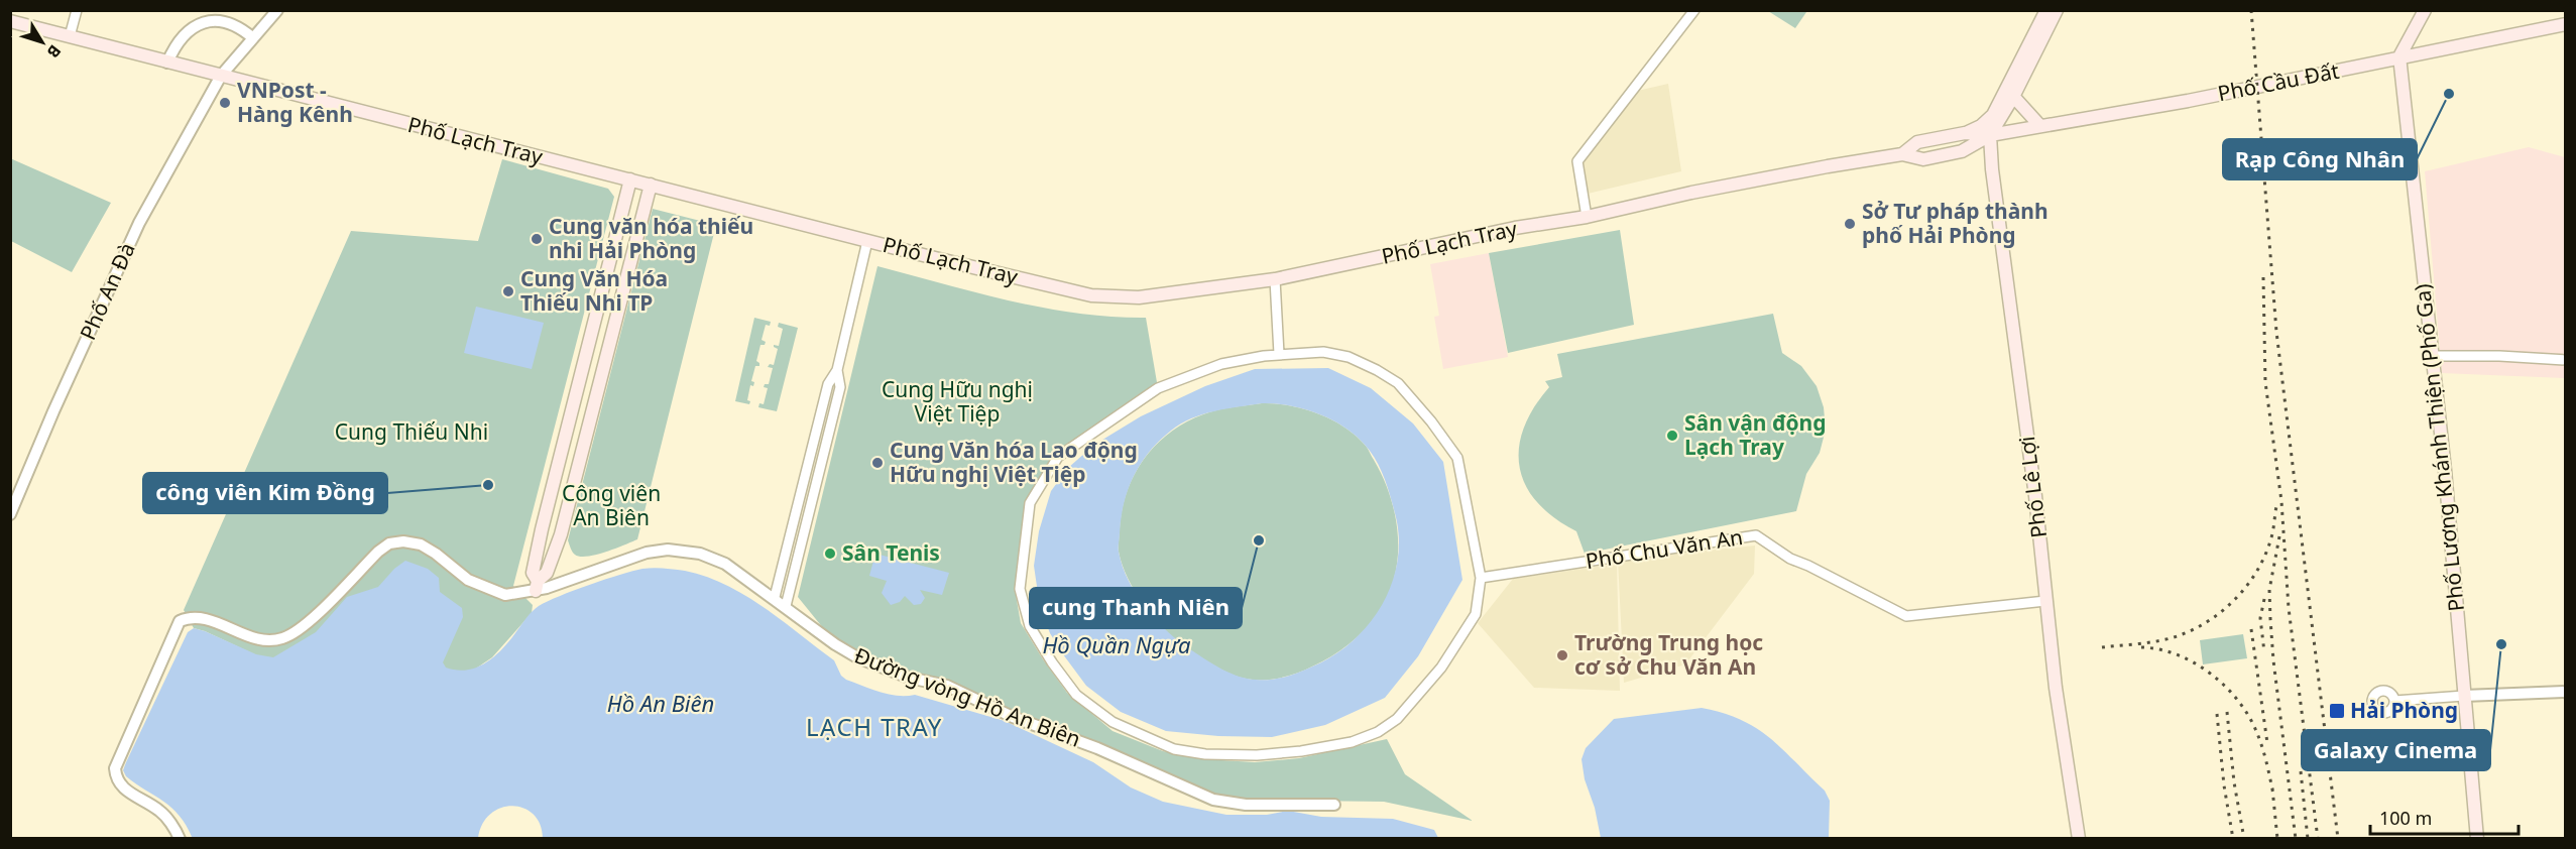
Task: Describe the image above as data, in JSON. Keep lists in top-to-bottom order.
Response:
{
  "streets": {
    "main road": [
      "Phố Cầu Đất",
      "Phố Lạch Tray",
      "Phố Lương Khánh Thiện (Phố Ga)",
      "Phố Lê Lợi"
    ],
    "street": ["Phố An Đà", "Phố Chu Văn An", "Đường vòng Hồ An Biên"]
  },
  "crossings": [
    ["Phố Cầu Đất", "Phố Lạch Tray"],
    ["Phố Cầu Đất", "Phố Lương Khánh Thiện (Phố Ga)"],
    ["Phố Cầu Đất", "Phố Lê Lợi"],
    ["Phố Lạch Tray", "Phố An Đà"],
    ["Phố Lạch Tray", "Phố Lê Lợi"],
    ["Phố Lê Lợi", "Phố Chu Văn An"]
  ],
  "districts": ["LẠCH TRAY"],
  "water": ["Hồ Quần Ngựa", "Hồ An Biên"],
  "parks": ["Cung Hữu nghị Việt Tiệp", "Cung Thiếu Nhi", "Công viên An Biên"],
  "places": {
    "other": [
      "Rạp Công Nhân",
      "VNPost - Hàng Kênh",
      "Sở Tư pháp thành phố Hải Phòng",
      "Cung văn hóa thiếu nhi Hải Phòng",
      "Cung Văn Hóa Thiếu Nhi TP",
      "Sân vận động Lạch Tray",
      "Cung Văn hóa Lao động Hữu nghị Việt Tiệp",
      "công viên Kim Đồng",
      "cung Thanh Niên",
      "Sân Tenis",
      "Galaxy Cinema",
      "Trường Trung học cơ sở Chu Văn An"
    ],
    "transit": ["Hải Phòng"]
  },
  "scale_bar": "100 m",
  "north": "bottom right"
}
